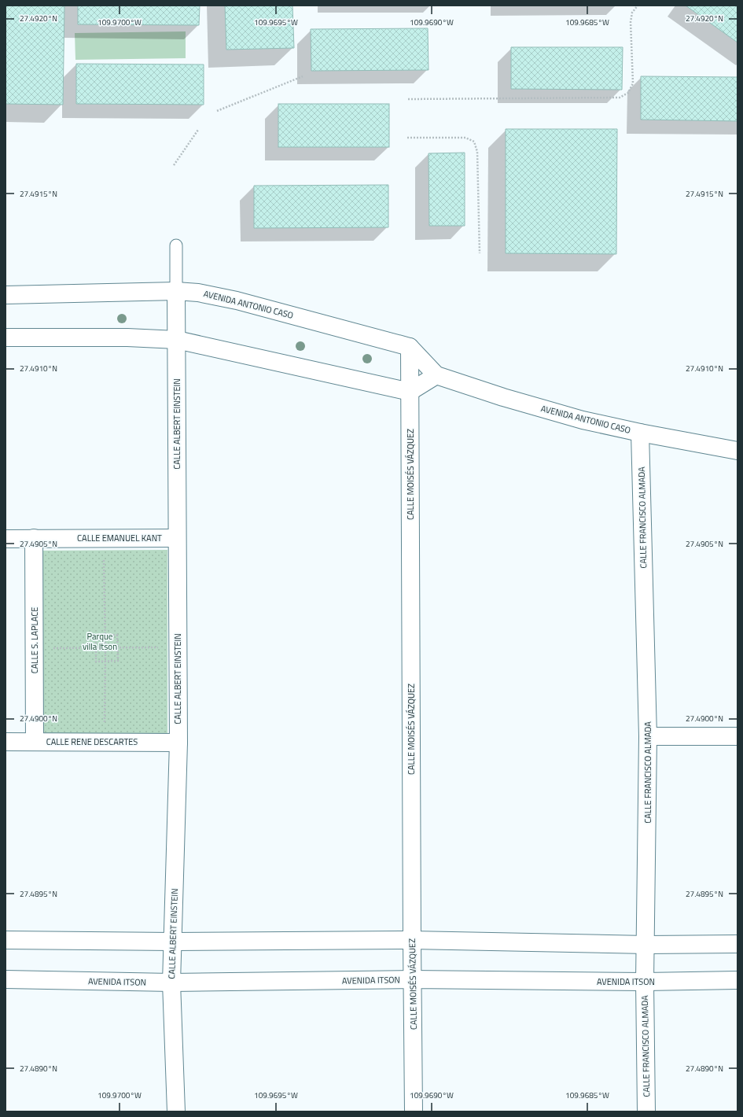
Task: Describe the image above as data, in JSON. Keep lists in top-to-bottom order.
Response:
{
  "streets": {
    "street": [
      "AVENIDA ANTONIO CASO",
      "CALLE ALBERT EINSTEIN",
      "CALLE MOISÉS VÁZQUEZ",
      "CALLE FRANCISCO ALMADA",
      "CALLE EMANUEL KANT",
      "CALLE S. LAPLACE",
      "CALLE RENE DESCARTES",
      "AVENIDA ITSON"
    ]
  },
  "crossings": [
    ["AVENIDA ANTONIO CASO", "CALLE ALBERT EINSTEIN"],
    ["AVENIDA ANTONIO CASO", "CALLE MOISÉS VÁZQUEZ"],
    ["AVENIDA ANTONIO CASO", "CALLE FRANCISCO ALMADA"],
    ["CALLE ALBERT EINSTEIN", "CALLE EMANUEL KANT"],
    ["CALLE ALBERT EINSTEIN", "CALLE RENE DESCARTES"],
    ["CALLE ALBERT EINSTEIN", "AVENIDA ITSON"],
    ["CALLE MOISÉS VÁZQUEZ", "AVENIDA ITSON"],
    ["CALLE FRANCISCO ALMADA", "AVENIDA ITSON"],
    ["CALLE EMANUEL KANT", "CALLE S. LAPLACE"],
    ["CALLE S. LAPLACE", "CALLE RENE DESCARTES"]
  ],
  "parks": ["Parque villa Itson"],
  "coordinates": [
    "27.4920°N",
    "109.9700°W",
    "109.9695°W",
    "109.9690°W",
    "109.9685°W",
    "27.4915°N",
    "27.4910°N",
    "27.4905°N",
    "27.4900°N",
    "27.4895°N",
    "27.4890°N"
  ]
}
